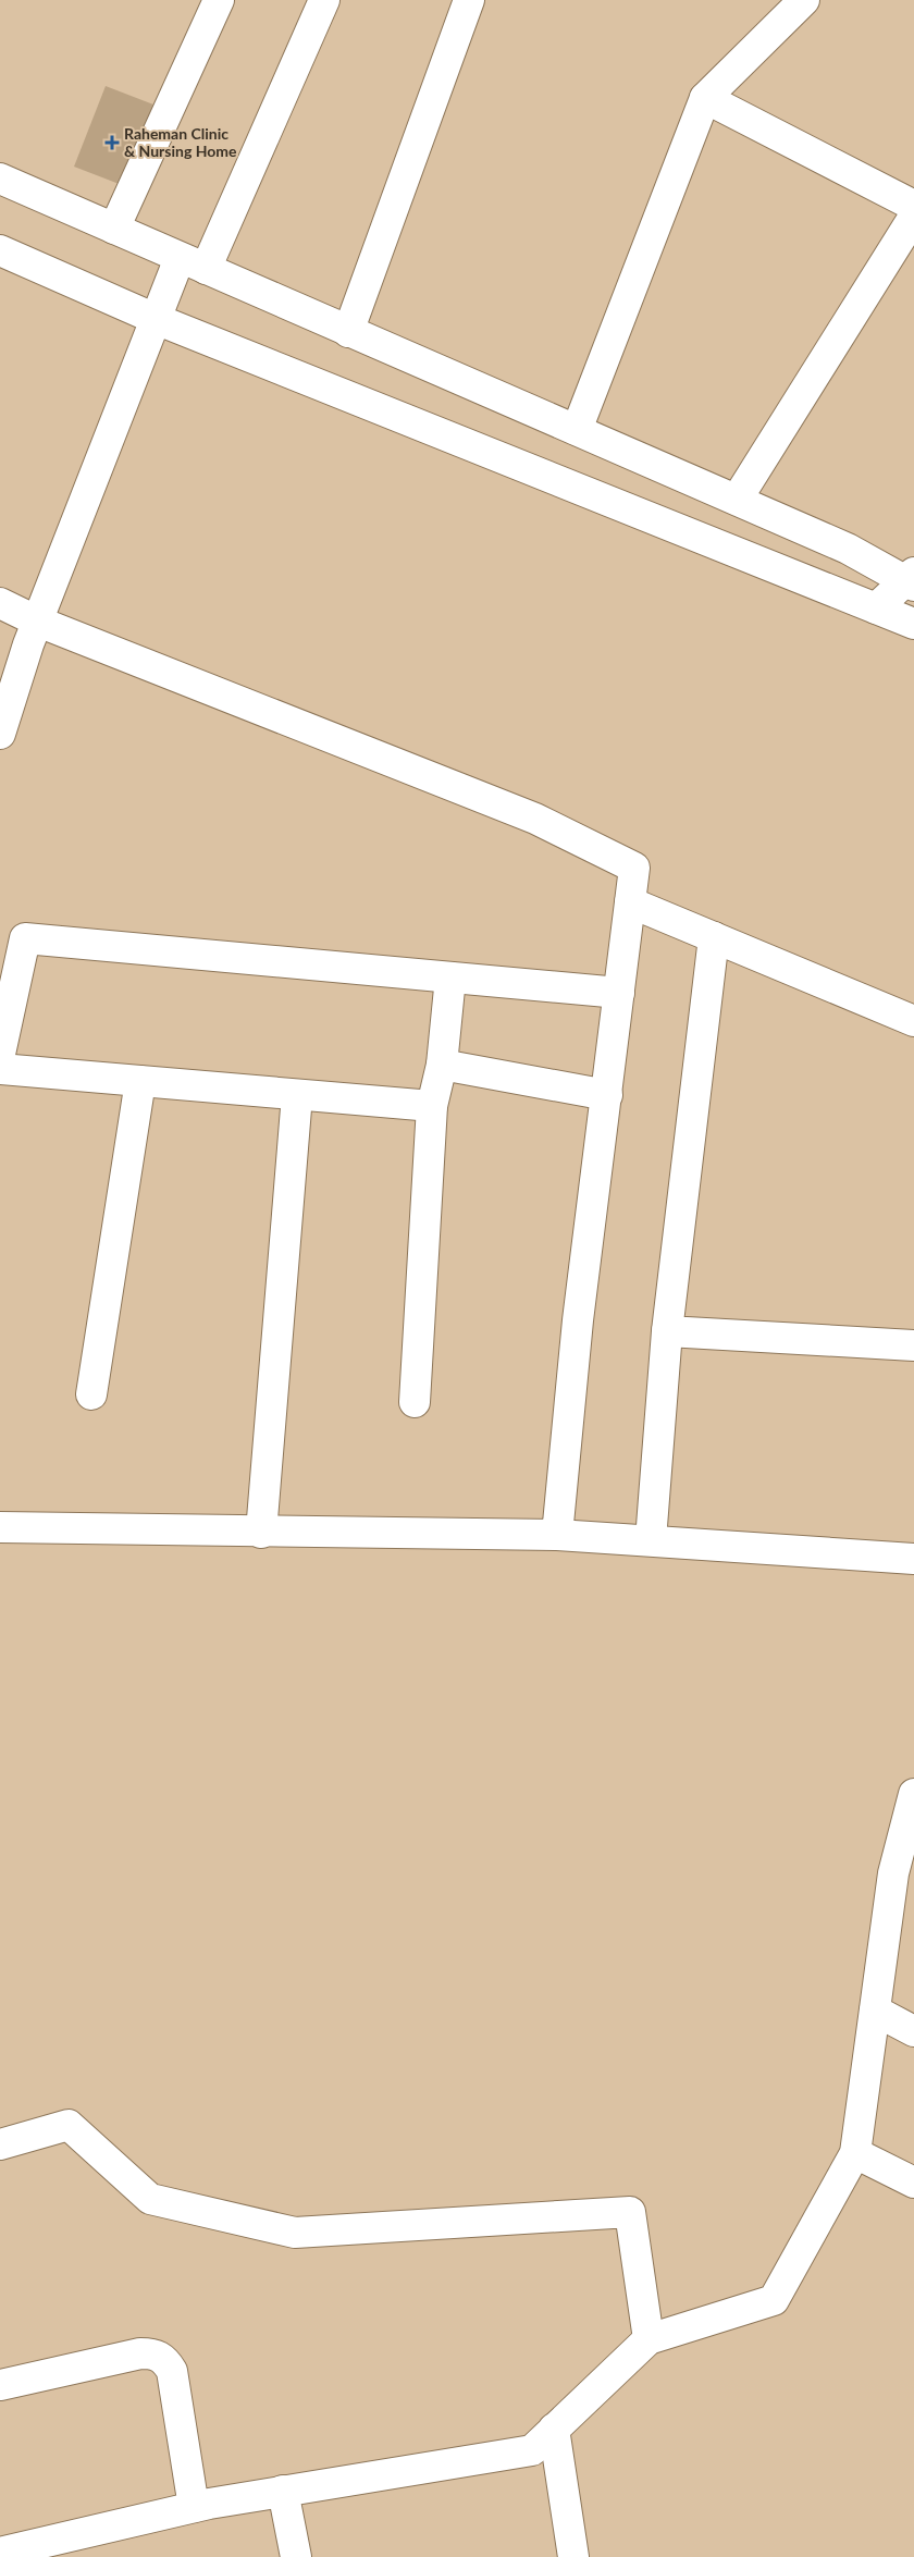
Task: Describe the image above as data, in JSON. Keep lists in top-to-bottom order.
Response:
{
  "places": {
    "health": ["Raheman Clinic & Nursing Home"]
  }
}
